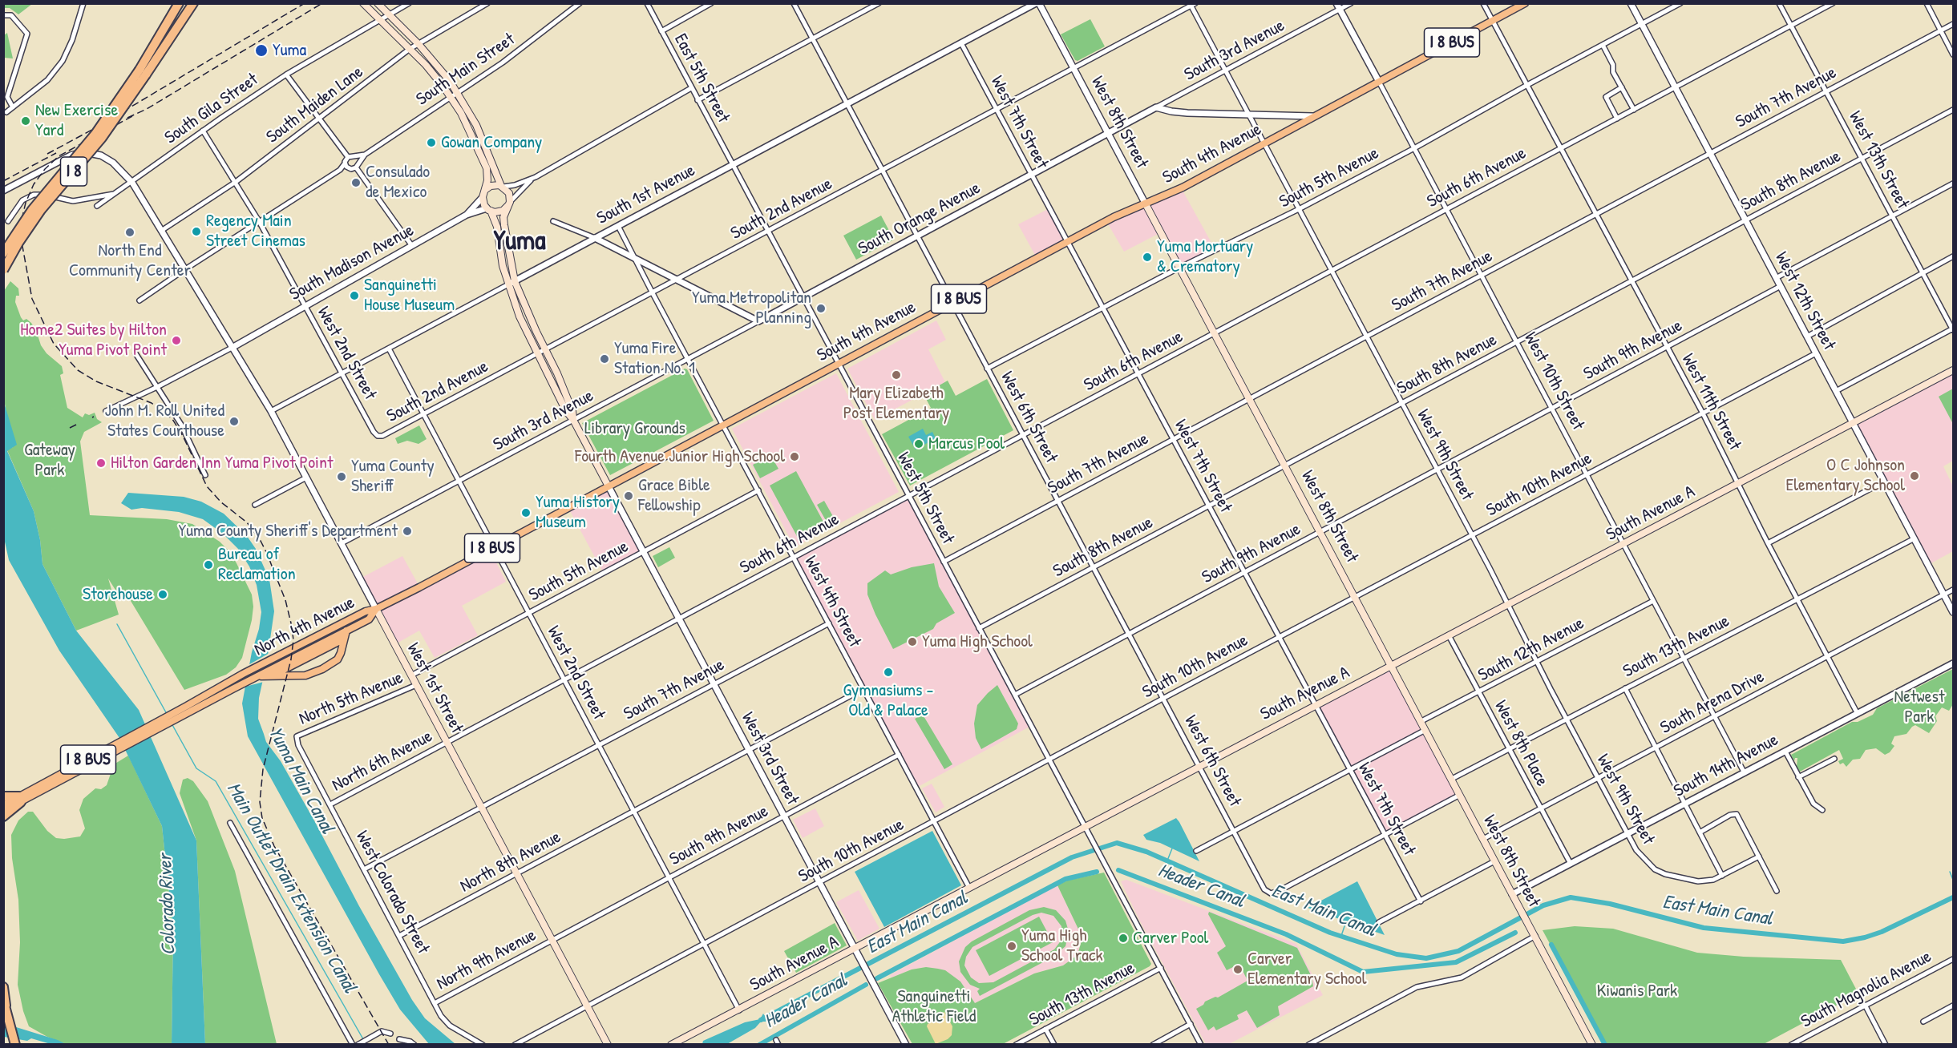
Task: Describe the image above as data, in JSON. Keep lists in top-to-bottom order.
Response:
{
  "streets": {
    "highway": ["I 8"],
    "main road": [
      "I 8 BUS",
      "West 8th Street",
      "South 4th Avenue",
      "South Avenue A",
      "North 4th Avenue",
      "West 1st Street"
    ],
    "street": [
      "South 3rd Avenue",
      "South Main Street",
      "East 5th Street",
      "South 7th Avenue",
      "South Maiden Lane",
      "South Gila Street",
      "West 7th Street",
      "West 13th Street",
      "South 5th Avenue",
      "South 6th Avenue",
      "South 8th Avenue",
      "South 1st Avenue",
      "South 2nd Avenue",
      "South Orange Avenue",
      "South Madison Avenue",
      "West 12th Street",
      "South 9th Avenue",
      "West 2nd Street",
      "West 10th Street",
      "West 11th Street",
      "West 6th Street",
      "West 9th Street",
      "South 10th Avenue",
      "West 5th Street",
      "West 4th Street",
      "South 13th Avenue",
      "South 12th Avenue",
      "North 5th Avenue",
      "South Arena Drive",
      "West 8th Place",
      "West 3rd Street",
      "North 6th Avenue",
      "South 14th Avenue",
      "North 8th Avenue",
      "West Colorado Street",
      "North 9th Avenue",
      "South Magnolia Avenue"
    ]
  },
  "crossings": [
    ["I 8 BUS", "North 4th Avenue"],
    ["South 3rd Avenue", "South Orange Avenue"],
    ["South 3rd Avenue", "West 2nd Street"],
    ["South 3rd Avenue", "West 10th Street"],
    ["South 3rd Avenue", "West 9th Street"],
    ["South 3rd Avenue", "West 4th Street"],
    ["South 3rd Avenue", "West 1st Street"],
    ["East 5th Street", "South 1st Avenue"],
    ["East 5th Street", "West 5th Street"],
    ["South 7th Avenue", "West 7th Street"],
    ["South 7th Avenue", "West 8th Street"],
    ["South 7th Avenue", "West 13th Street"],
    ["South 7th Avenue", "West 12th Street"],
    ["South 7th Avenue", "West 2nd Street"],
    ["South 7th Avenue", "West 10th Street"],
    ["South 7th Avenue", "West 11th Street"],
    ["South 7th Avenue", "West 6th Street"],
    ["South 7th Avenue", "West 9th Street"],
    ["South 7th Avenue", "West 5th Street"],
    ["South 7th Avenue", "West 4th Street"],
    ["South 7th Avenue", "West 1st Street"],
    ["South 7th Avenue", "West 3rd Street"],
    ["South 7th Avenue", "West Colorado Street"],
    ["South Maiden Lane", "West 2nd Street"],
    ["South Maiden Lane", "West 1st Street"],
    ["South Gila Street", "West 2nd Street"],
    ["South Gila Street", "West 1st Street"],
    ["West 7th Street", "South 4th Avenue"],
    ["West 7th Street", "South 5th Avenue"],
    ["West 7th Street", "South 6th Avenue"],
    ["West 7th Street", "South 8th Avenue"],
    ["West 7th Street", "South 1st Avenue"],
    ["West 7th Street", "South 2nd Avenue"],
    ["West 7th Street", "South Orange Avenue"],
    ["West 7th Street", "South 9th Avenue"],
    ["West 7th Street", "West 6th Street"],
    ["West 7th Street", "South 10th Avenue"],
    ["West 7th Street", "South Avenue A"],
    ["West 8th Street", "South 4th Avenue"],
    ["West 8th Street", "South 5th Avenue"],
    ["West 8th Street", "South 6th Avenue"],
    ["West 8th Street", "South 8th Avenue"],
    ["West 8th Street", "South 1st Avenue"],
    ["West 8th Street", "South 2nd Avenue"],
    ["West 8th Street", "South Orange Avenue"],
    ["West 8th Street", "South 9th Avenue"],
    ["West 8th Street", "South 10th Avenue"],
    ["West 8th Street", "South Avenue A"],
    ["West 8th Street", "South 13th Avenue"],
    ["West 8th Street", "South 12th Avenue"],
    ["West 8th Street", "South Arena Drive"],
    ["West 8th Street", "South 14th Avenue"],
    ["South 4th Avenue", "West 2nd Street"],
    ["South 4th Avenue", "West 10th Street"],
    ["South 4th Avenue", "West 11th Street"],
    ["South 4th Avenue", "West 6th Street"],
    ["South 4th Avenue", "West 9th Street"],
    ["South 4th Avenue", "West 5th Street"],
    ["South 4th Avenue", "West 4th Street"],
    ["South 4th Avenue", "North 4th Avenue"],
    ["South 4th Avenue", "West 1st Street"],
    ["South 4th Avenue", "West 3rd Street"],
    ["West 13th Street", "South 6th Avenue"],
    ["West 13th Street", "South 8th Avenue"],
    ["South 5th Avenue", "West 12th Street"],
    ["South 5th Avenue", "West 2nd Street"],
    ["South 5th Avenue", "West 10th Street"],
    ["South 5th Avenue", "West 11th Street"],
    ["South 5th Avenue", "West 6th Street"],
    ["South 5th Avenue", "West 9th Street"],
    ["South 5th Avenue", "West 4th Street"],
    ["South 5th Avenue", "West 1st Street"],
    ["South 5th Avenue", "West 3rd Street"],
    ["South 6th Avenue", "West 12th Street"],
    ["South 6th Avenue", "West 2nd Street"],
    ["South 6th Avenue", "West 10th Street"],
    ["South 6th Avenue", "West 11th Street"],
    ["South 6th Avenue", "West 6th Street"],
    ["South 6th Avenue", "West 9th Street"],
    ["South 6th Avenue", "West 5th Street"],
    ["South 6th Avenue", "West 4th Street"],
    ["South 6th Avenue", "West 1st Street"],
    ["South 6th Avenue", "West 3rd Street"],
    ["South 6th Avenue", "North 6th Avenue"],
    ["South 8th Avenue", "West 12th Street"],
    ["South 8th Avenue", "West 10th Street"],
    ["South 8th Avenue", "West 11th Street"],
    ["South 8th Avenue", "West 6th Street"],
    ["South 8th Avenue", "West 9th Street"],
    ["South 8th Avenue", "West 5th Street"],
    ["South 1st Avenue", "West 2nd Street"],
    ["South 1st Avenue", "West 6th Street"],
    ["South 1st Avenue", "West 5th Street"],
    ["South 1st Avenue", "West 4th Street"],
    ["South 1st Avenue", "West 1st Street"],
    ["South 2nd Avenue", "West 2nd Street"],
    ["South 2nd Avenue", "West 6th Street"],
    ["South 2nd Avenue", "West 9th Street"],
    ["South 2nd Avenue", "West 5th Street"],
    ["South 2nd Avenue", "West 4th Street"],
    ["South Orange Avenue", "West 6th Street"],
    ["South Orange Avenue", "West 5th Street"],
    ["South Madison Avenue", "West 2nd Street"],
    ["South Madison Avenue", "West 1st Street"],
    ["West 12th Street", "South 9th Avenue"],
    ["West 12th Street", "South 10th Avenue"],
    ["West 12th Street", "South Avenue A"],
    ["West 12th Street", "South 13th Avenue"],
    ["West 12th Street", "South Arena Drive"],
    ["South 9th Avenue", "West 2nd Street"],
    ["South 9th Avenue", "West 10th Street"],
    ["South 9th Avenue", "West 11th Street"],
    ["South 9th Avenue", "West 6th Street"],
    ["South 9th Avenue", "West 9th Street"],
    ["South 9th Avenue", "West 5th Street"],
    ["South 9th Avenue", "West 4th Street"],
    ["South 9th Avenue", "West 1st Street"],
    ["South 9th Avenue", "West 3rd Street"],
    ["South 9th Avenue", "North 9th Avenue"],
    ["West 2nd Street", "South 10th Avenue"],
    ["West 2nd Street", "South Avenue A"],
    ["West 2nd Street", "North 8th Avenue"],
    ["West 10th Street", "South 10th Avenue"],
    ["West 10th Street", "South Avenue A"],
    ["West 10th Street", "South 13th Avenue"],
    ["West 10th Street", "South 12th Avenue"],
    ["West 10th Street", "South Arena Drive"],
    ["West 10th Street", "South 14th Avenue"],
    ["West 11th Street", "South 10th Avenue"],
    ["West 11th Street", "South Avenue A"],
    ["West 11th Street", "South 13th Avenue"],
    ["West 11th Street", "South Arena Drive"],
    ["West 11th Street", "South 14th Avenue"],
    ["West 6th Street", "South 10th Avenue"],
    ["West 6th Street", "South Avenue A"],
    ["West 9th Street", "South 10th Avenue"],
    ["West 9th Street", "South Avenue A"],
    ["West 9th Street", "South 13th Avenue"],
    ["West 9th Street", "South 12th Avenue"],
    ["West 9th Street", "South Arena Drive"],
    ["West 9th Street", "South 14th Avenue"],
    ["South 10th Avenue", "West 5th Street"],
    ["South 10th Avenue", "West 4th Street"],
    ["South 10th Avenue", "West 1st Street"],
    ["South 10th Avenue", "West 3rd Street"],
    ["West 5th Street", "South Avenue A"],
    ["West 5th Street", "South 13th Avenue"],
    ["South Avenue A", "West 4th Street"],
    ["South Avenue A", "West 8th Place"],
    ["South Avenue A", "West 3rd Street"],
    ["North 4th Avenue", "West 1st Street"],
    ["South 13th Avenue", "West 8th Place"],
    ["South 12th Avenue", "West 8th Place"],
    ["West 1st Street", "North 5th Avenue"],
    ["West 1st Street", "North 6th Avenue"],
    ["West 1st Street", "North 8th Avenue"],
    ["West 1st Street", "North 9th Avenue"],
    ["North 5th Avenue", "West Colorado Street"],
    ["South Arena Drive", "West 8th Place"],
    ["West 8th Place", "South 14th Avenue"],
    ["North 6th Avenue", "West Colorado Street"],
    ["North 8th Avenue", "West Colorado Street"],
    ["West Colorado Street", "North 9th Avenue"]
  ],
  "districts": ["Yuma"],
  "water": [
    "Yuma Main Canal",
    "Header Canal",
    "Main Outlet Drain Extension Canal",
    "Colorado River",
    "East Main Canal"
  ],
  "parks": [
    "Library Grounds",
    "Gateway Park",
    "Netwest Park",
    "Kiwanis Park",
    "Sanguinetti Athletic Field"
  ],
  "places": [
    "Yuma",
    "New Exercise Yard",
    "Gowan Company",
    "Consulado de Mexico",
    "Regency Main Street Cinemas",
    "North End Community Center",
    "Yuma Mortuary & Crematory",
    "Sanguinetti House Museum",
    "Yuma Metropolitan Planning",
    "Home2 Suites by Hilton Yuma Pivot Point",
    "Yuma Fire Station No. 1",
    "Mary Elizabeth Post Elementary",
    "John M. Roll United States Courthouse",
    "Marcus Pool",
    "Fourth Avenue Junior High School",
    "Hilton Garden Inn Yuma Pivot Point",
    "O C Johnson Elementary School",
    "Yuma County Sheriff",
    "Grace Bible Fellowship",
    "Yuma History Museum",
    "Yuma County Sheriff's Department",
    "Bureau of Reclamation",
    "Storehouse",
    "Yuma High School",
    "Gymnasiums - Old & Palace",
    "Carver Pool",
    "Yuma High School Track",
    "Carver Elementary School"
  ]
}
